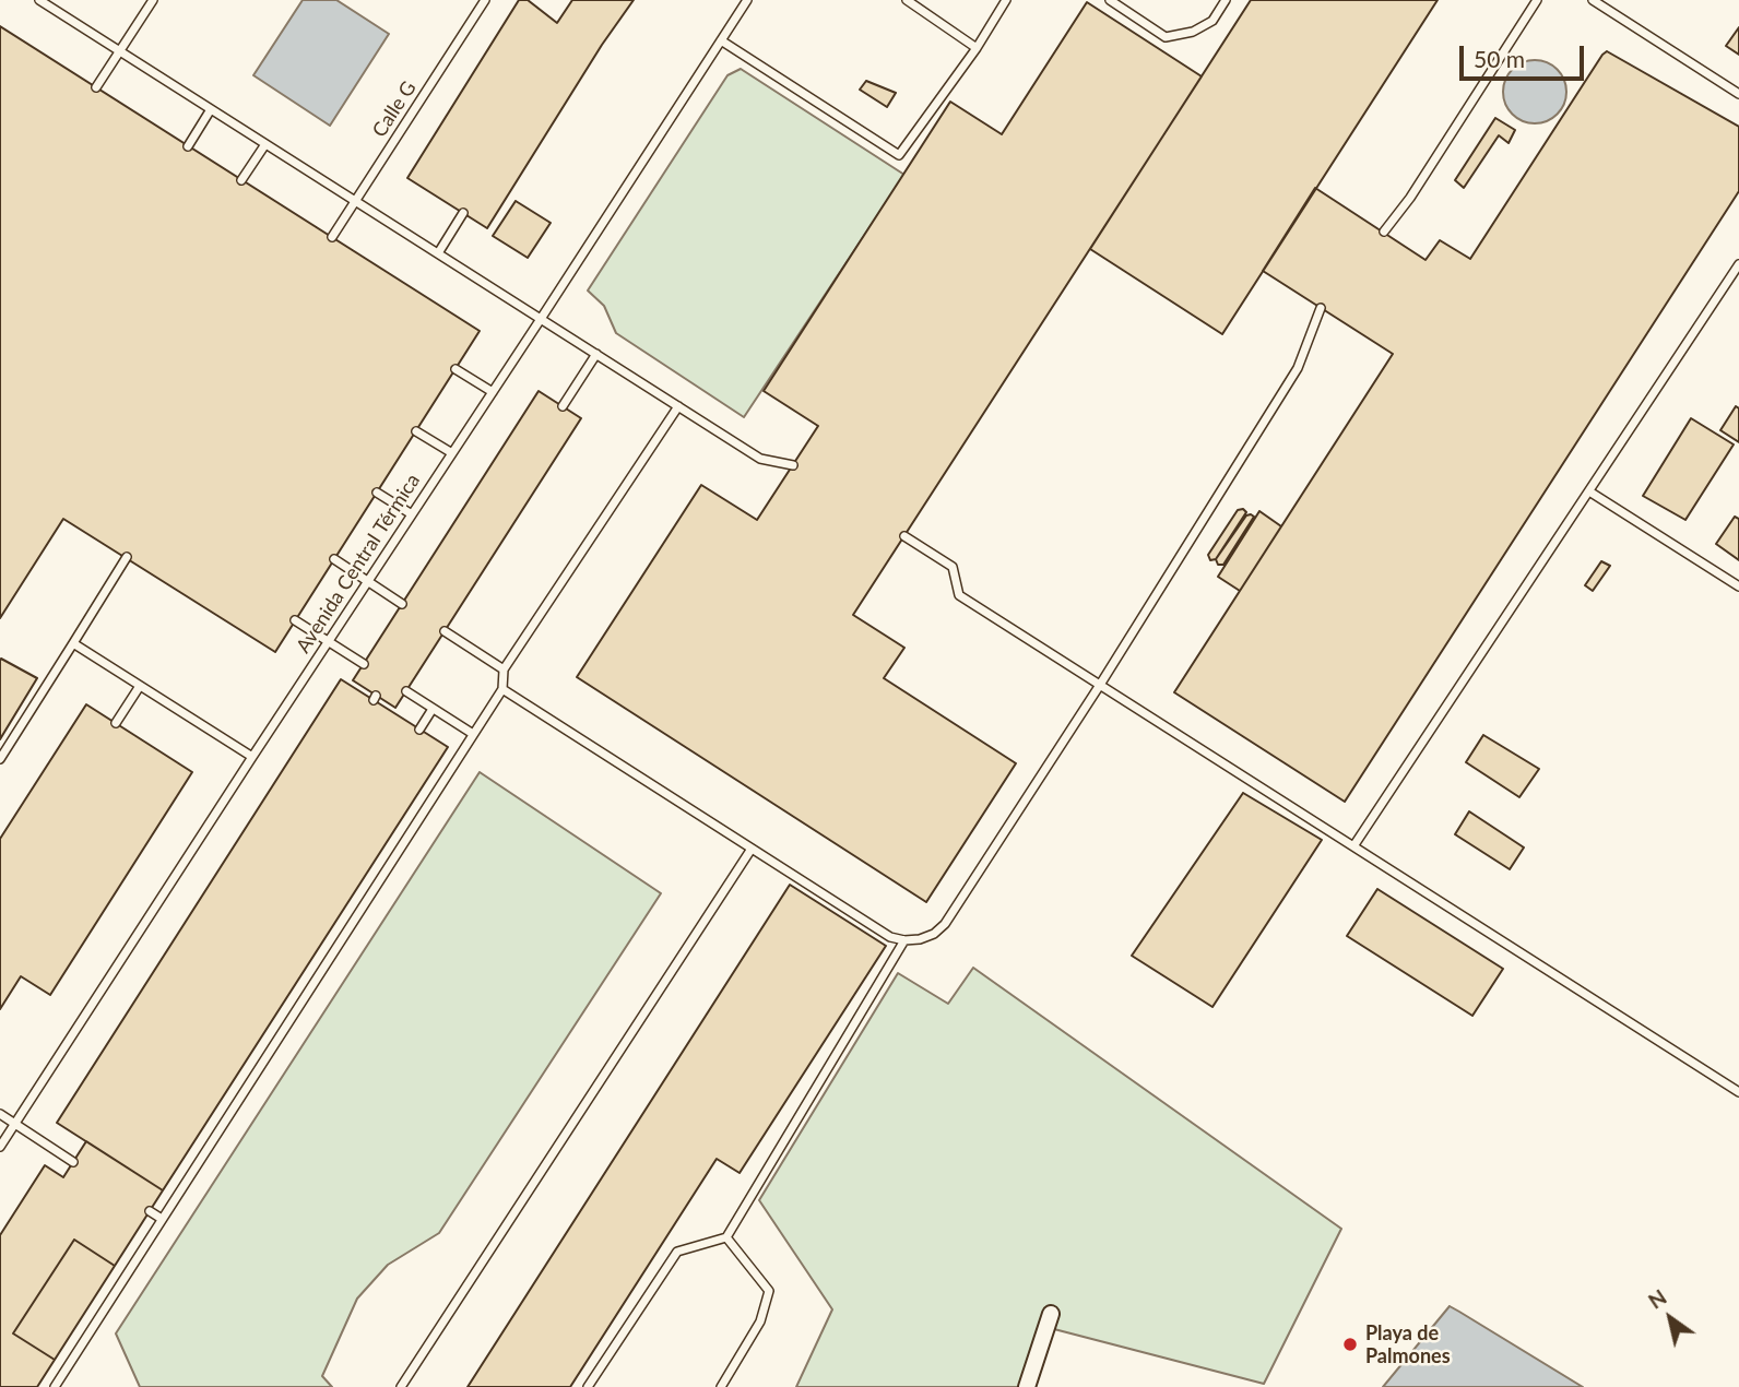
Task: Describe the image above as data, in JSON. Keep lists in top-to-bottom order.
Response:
{
  "streets": {
    "lane": ["Calle G", "Avenida Central Térmica"]
  },
  "places": ["Playa de Palmones"],
  "scale_bar": "50 m",
  "north": "top left"
}
